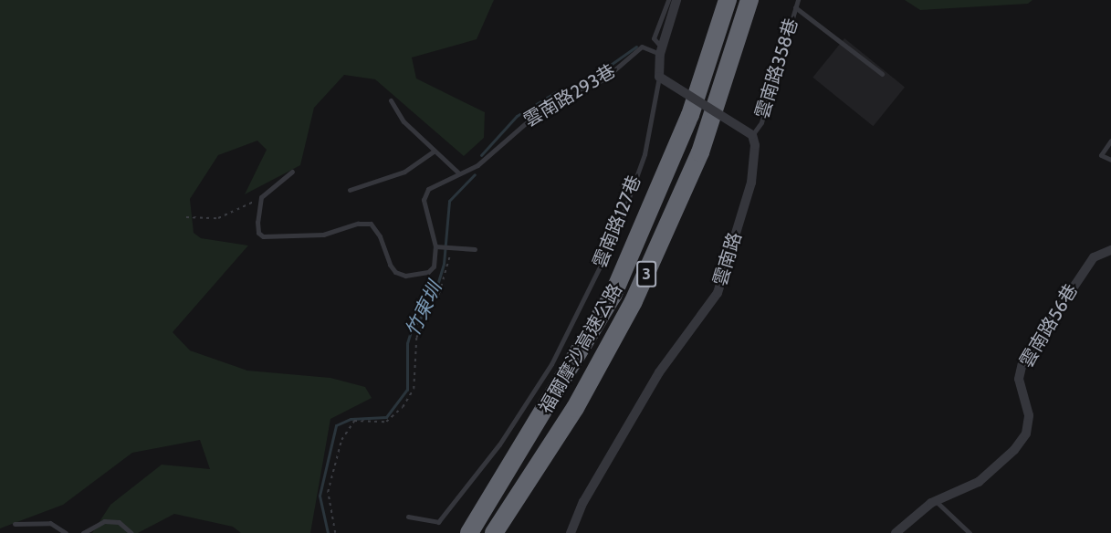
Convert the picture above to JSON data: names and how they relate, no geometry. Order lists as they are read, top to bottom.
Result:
{
  "streets": {
    "highway": ["3", "福爾摩沙高速公路"],
    "street": ["雲南路", "雲南路56巷"],
    "lane": ["雲南路358巷", "雲南路293巷", "雲南路127巷"]
  },
  "crossings": [
    ["雲南路358巷", "雲南路"]
  ],
  "water": ["竹東圳"]
}
